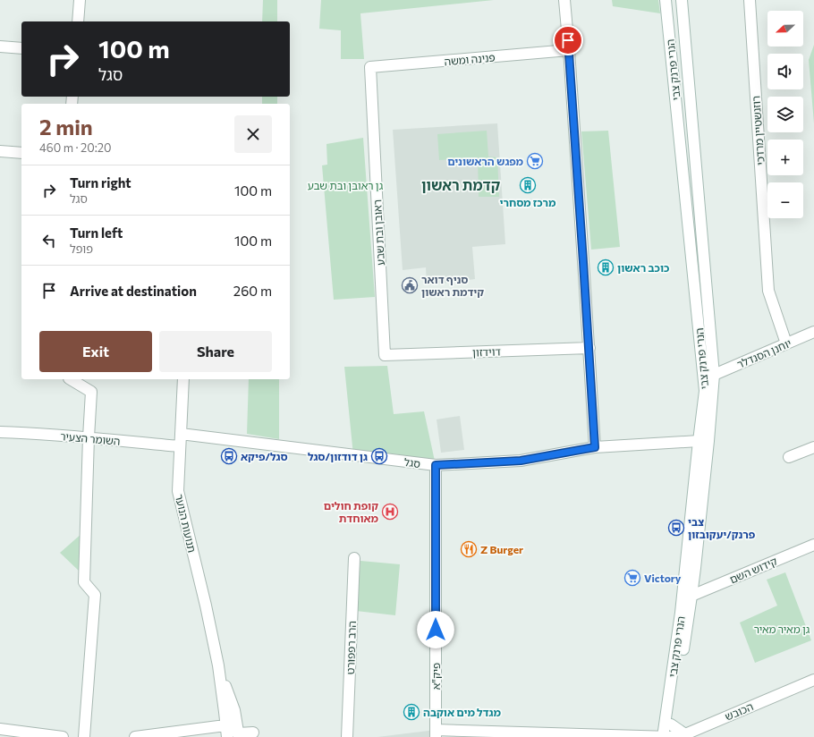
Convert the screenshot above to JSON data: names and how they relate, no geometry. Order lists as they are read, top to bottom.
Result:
{
  "streets": {
    "street": [
      "פנינה ומשה",
      "הנרי פרנק צבי",
      "רוזנשטיין מרדכי",
      "ראובן ובת שבע",
      "דוידזון",
      "יוחנן הסנדלר",
      "השומר הצעיר",
      "סגל",
      "תנועות הנוער",
      "קידוש השם",
      "הרב רפפורט",
      "פיק\"א",
      "הכובש"
    ]
  },
  "crossings": [
    ["פנינה ומשה", "ראובן ובת שבע"],
    ["הנרי פרנק צבי", "יוחנן הסנדלר"],
    ["הנרי פרנק צבי", "סגל"],
    ["הנרי פרנק צבי", "קידוש השם"],
    ["הנרי פרנק צבי", "הכובש"],
    ["רוזנשטיין מרדכי", "יוחנן הסנדלר"],
    ["ראובן ובת שבע", "דוידזון"],
    ["השומר הצעיר", "תנועות הנוער"],
    ["סגל", "תנועות הנוער"],
    ["סגל", "פיק\"א"],
    ["פיק\"א", "הכובש"]
  ],
  "districts": ["קדמת ראשון"],
  "parks": ["גן ראובן ובת שבע", "גן מאיר מאיר"],
  "places": {
    "supermarket": ["מפגש הראשונים", "Victory"],
    "building": ["מרכז מסחרי", "כוכב ראשון", "מגדל מים אוקבה"],
    "public building": ["סניף דואר קידמת ראשון"],
    "bus stop": ["סגל/פיקא", "גן דודזון/סגל", "צבי פרנק/יעקובזון"],
    "hospital": ["קופת חולים מאוחדת"],
    "restaurant": ["Z Burger"]
  },
  "north": "left",
  "page": {
    "map_buttons": ["+", "−"],
    "turn": ["100 m", "סגל"],
    "heading": ["2 min", "460 m · 20:20"],
    "list": [
      {
        "name": "Turn right",
        "note": "סגל",
        "value": "100 m"
      },
      {
        "name": "Turn left",
        "note": "פופל",
        "value": "100 m"
      },
      {
        "name": "Arrive at destination",
        "value": "260 m"
      }
    ],
    "buttons": ["Exit", "Share"]
  }
}
